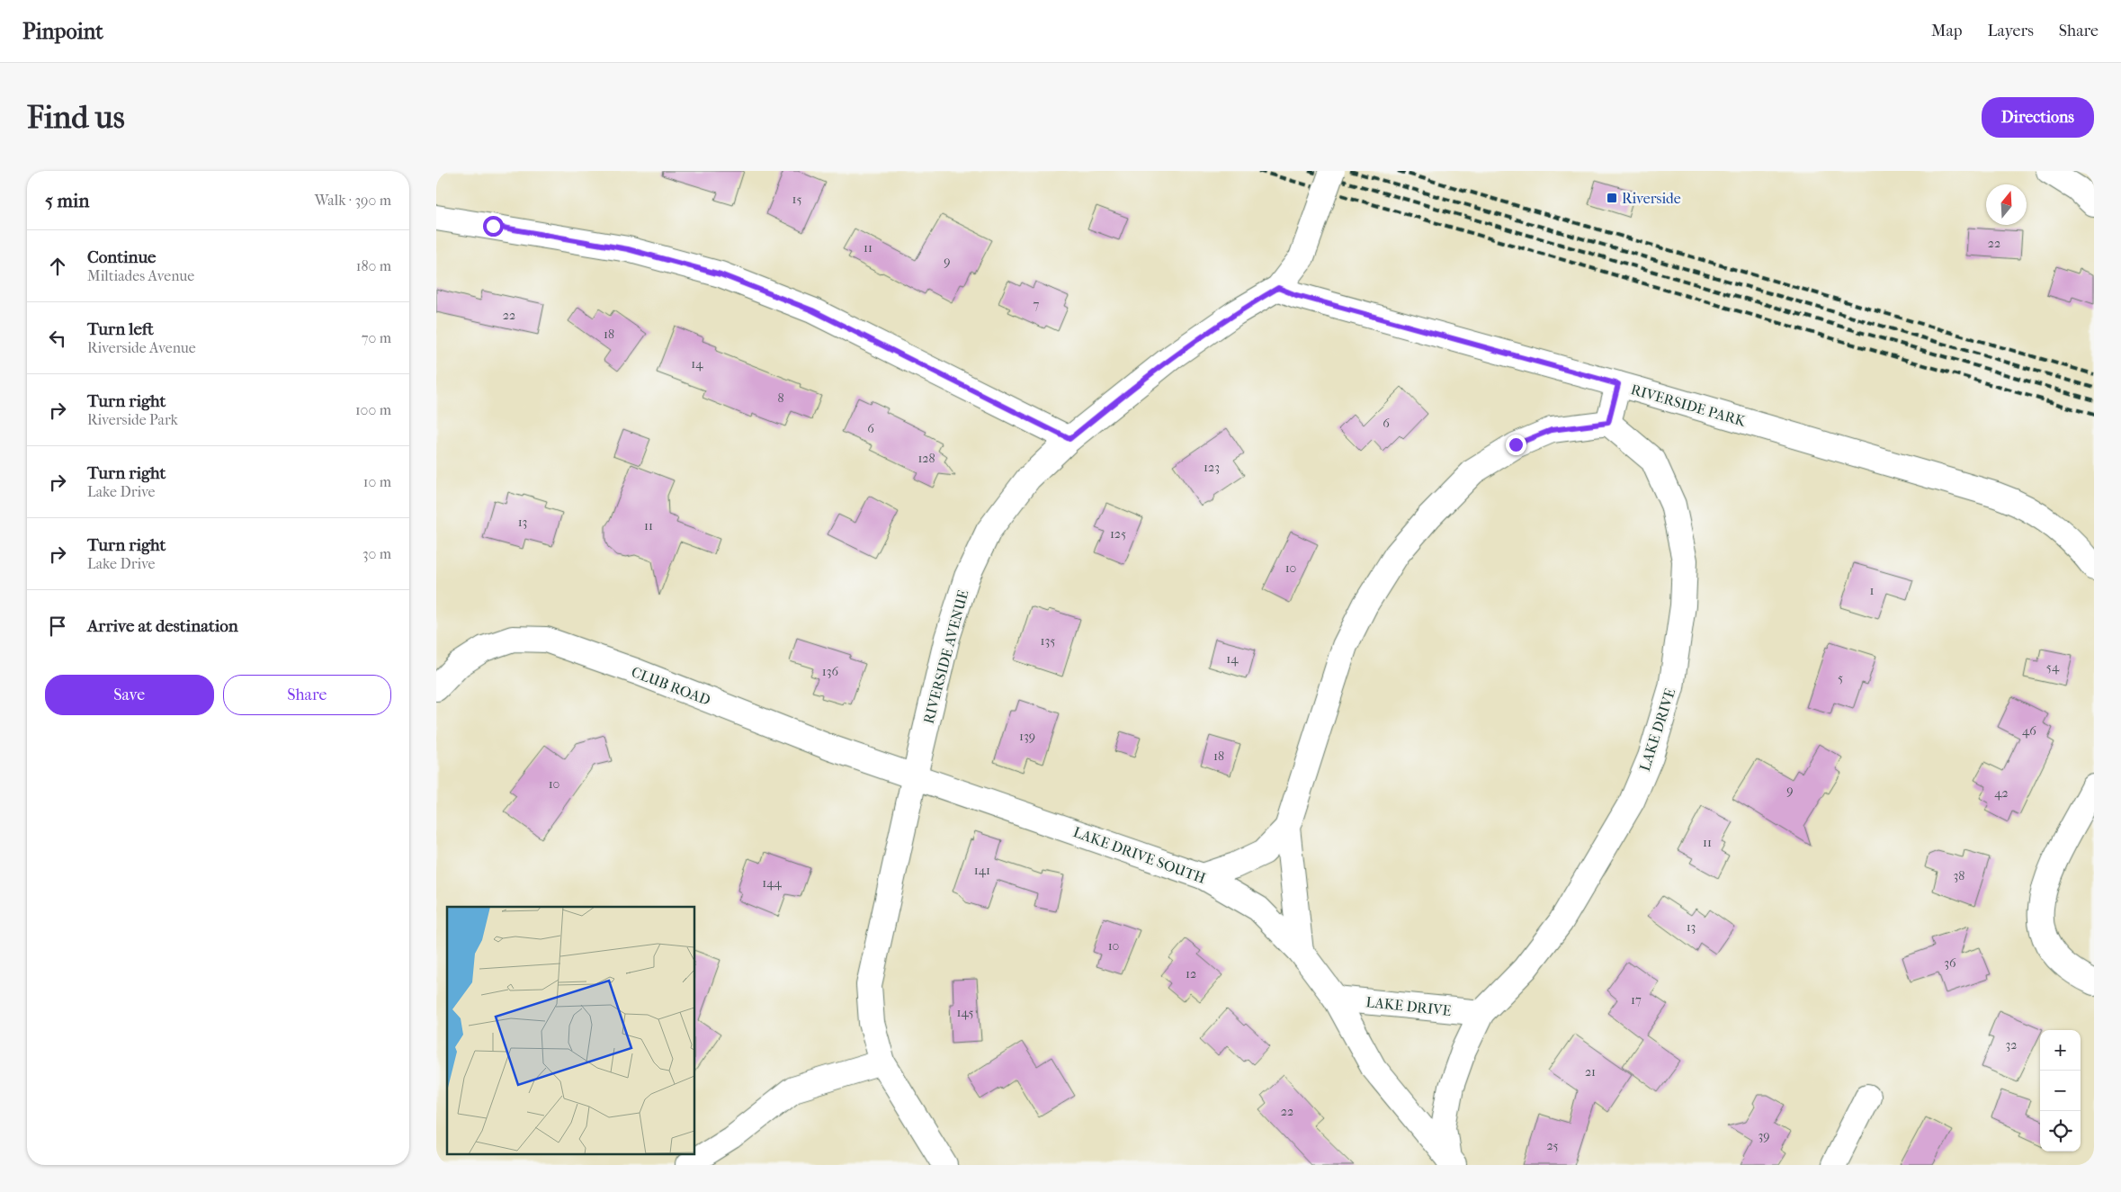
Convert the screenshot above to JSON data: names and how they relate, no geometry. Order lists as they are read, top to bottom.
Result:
{
  "streets": {
    "street": [
      "RIVERSIDE PARK",
      "RIVERSIDE AVENUE",
      "CLUB ROAD",
      "LAKE DRIVE",
      "LAKE DRIVE SOUTH"
    ]
  },
  "crossings": [
    ["RIVERSIDE PARK", "RIVERSIDE AVENUE"],
    ["RIVERSIDE AVENUE", "CLUB ROAD"],
    ["RIVERSIDE AVENUE", "LAKE DRIVE SOUTH"],
    ["CLUB ROAD", "LAKE DRIVE SOUTH"],
    ["LAKE DRIVE", "LAKE DRIVE SOUTH"]
  ],
  "places": {
    "transit": ["Riverside"]
  },
  "house_numbers": [
    "15",
    "22",
    "11",
    "9",
    "7",
    "22",
    "18",
    "14",
    "8",
    "6",
    "6",
    "128",
    "123",
    "13",
    "11",
    "125",
    "10",
    "1",
    "135",
    "14",
    "54",
    "136",
    "5",
    "46",
    "139",
    "18",
    "10",
    "9",
    "42",
    "11",
    "141",
    "38",
    "144",
    "13",
    "10",
    "36",
    "12",
    "17",
    "145",
    "32",
    "21",
    "22",
    "39",
    "25"
  ],
  "north": "top",
  "page": {
    "header": "Pinpoint",
    "nav": ["Map", "Layers", "Share"],
    "buttons": [
      "Directions",
      ["Save", "Share"]
    ],
    "title": "Find us",
    "heading": ["5 min", "Walk · 390 m"],
    "list": [
      ["Continue", "Miltiades Avenue", "180 m"],
      ["Turn left", "Riverside Avenue", "70 m"],
      ["Turn right", "Riverside Park", "100 m"],
      ["Turn right", "Lake Drive", "10 m"],
      ["Turn right", "Lake Drive", "30 m"],
      "Arrive at destination"
    ],
    "map_buttons": ["+", "−"]
  }
}
